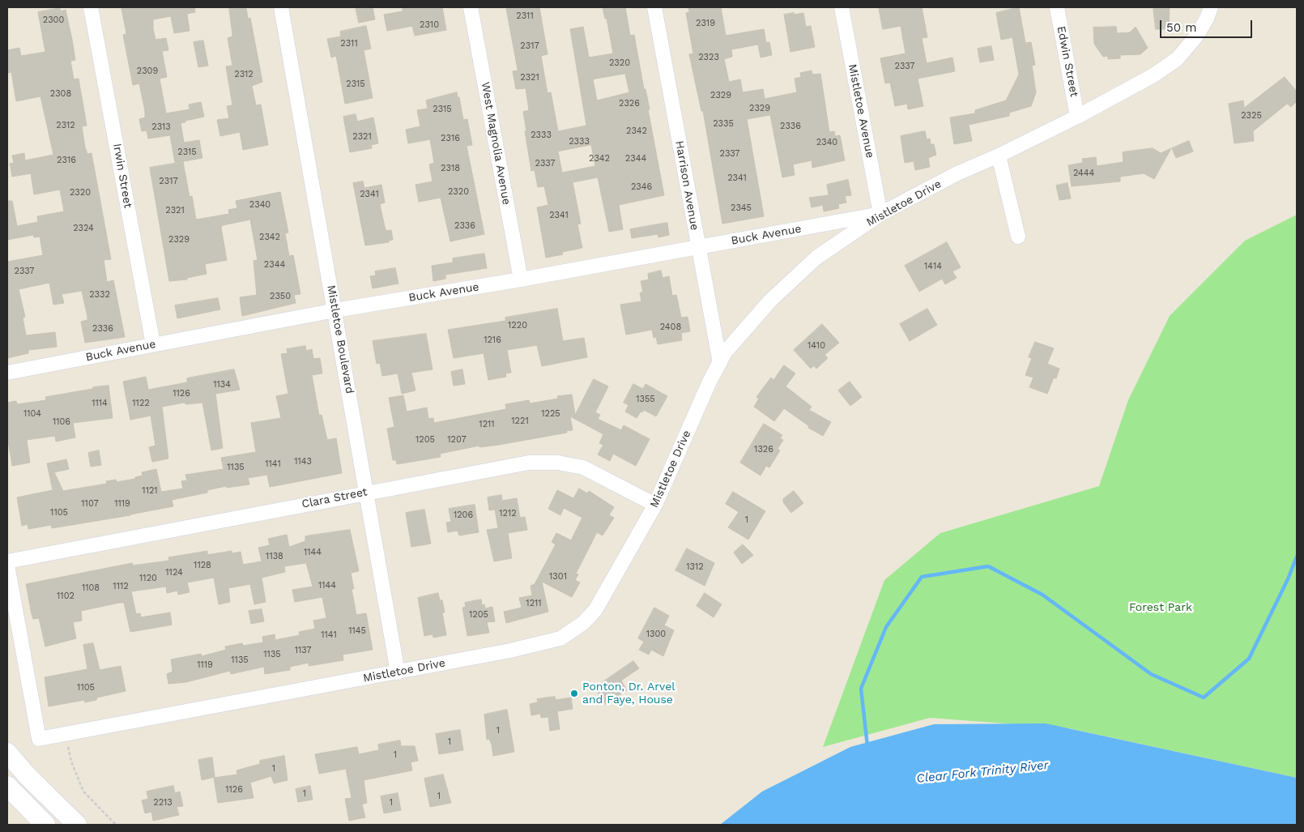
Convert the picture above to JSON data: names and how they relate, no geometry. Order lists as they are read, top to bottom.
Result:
{
  "streets": {
    "street": [
      "Edwin Street",
      "Mistletoe Avenue",
      "West Magnolia Avenue",
      "Irwin Street",
      "Harrison Avenue",
      "Mistletoe Drive",
      "Buck Avenue",
      "Mistletoe Boulevard",
      "Clara Street"
    ]
  },
  "crossings": [
    ["Edwin Street", "Mistletoe Drive"],
    ["Mistletoe Avenue", "Mistletoe Drive"],
    ["Mistletoe Avenue", "Buck Avenue"],
    ["West Magnolia Avenue", "Buck Avenue"],
    ["Irwin Street", "Buck Avenue"],
    ["Harrison Avenue", "Mistletoe Drive"],
    ["Harrison Avenue", "Buck Avenue"],
    ["Mistletoe Drive", "Buck Avenue"],
    ["Mistletoe Drive", "Mistletoe Boulevard"],
    ["Mistletoe Drive", "Clara Street"],
    ["Buck Avenue", "Mistletoe Boulevard"],
    ["Mistletoe Boulevard", "Clara Street"]
  ],
  "water": ["Clear Fork Trinity River"],
  "parks": ["Forest Park"],
  "places": ["Ponton, Dr. Arvel and Faye, House"],
  "house_numbers": [
    "2311",
    "2300",
    "2319",
    "2310",
    "2311",
    "2317",
    "2323",
    "2320",
    "2337",
    "2309",
    "2312",
    "2321",
    "2315",
    "2308",
    "2329",
    "2326",
    "2329",
    "2315",
    "2325",
    "2335",
    "2312",
    "2336",
    "2313",
    "2342",
    "2333",
    "2321",
    "2316",
    "2333",
    "2340",
    "2315",
    "2337",
    "2342",
    "2344",
    "2316",
    "2337",
    "2318",
    "2444",
    "2341",
    "2317",
    "2346",
    "2320",
    "2320",
    "2341",
    "2340",
    "2345",
    "2321",
    "2341",
    "2336",
    "2324",
    "2342",
    "2329",
    "2344",
    "1414",
    "2337",
    "2332",
    "2350",
    "1220",
    "2408",
    "2336",
    "1216",
    "1410",
    "1134",
    "1126",
    "1355",
    "1114",
    "1122",
    "1104",
    "1225",
    "1221",
    "1106",
    "1211",
    "1205",
    "1207",
    "1326",
    "1143",
    "1141",
    "1135",
    "1121",
    "1107",
    "1119",
    "1105",
    "1212",
    "1206",
    "1",
    "1144",
    "1138",
    "1128",
    "1312",
    "1124",
    "1301",
    "1120",
    "1144",
    "1112",
    "1108",
    "1102",
    "1211",
    "1205",
    "1145",
    "1300",
    "1141",
    "1137",
    "1135",
    "1135",
    "1119",
    "1105",
    "1",
    "1",
    "1",
    "1",
    "1126",
    "1",
    "1",
    "2213",
    "1"
  ],
  "scale_bar": "50 m"
}
